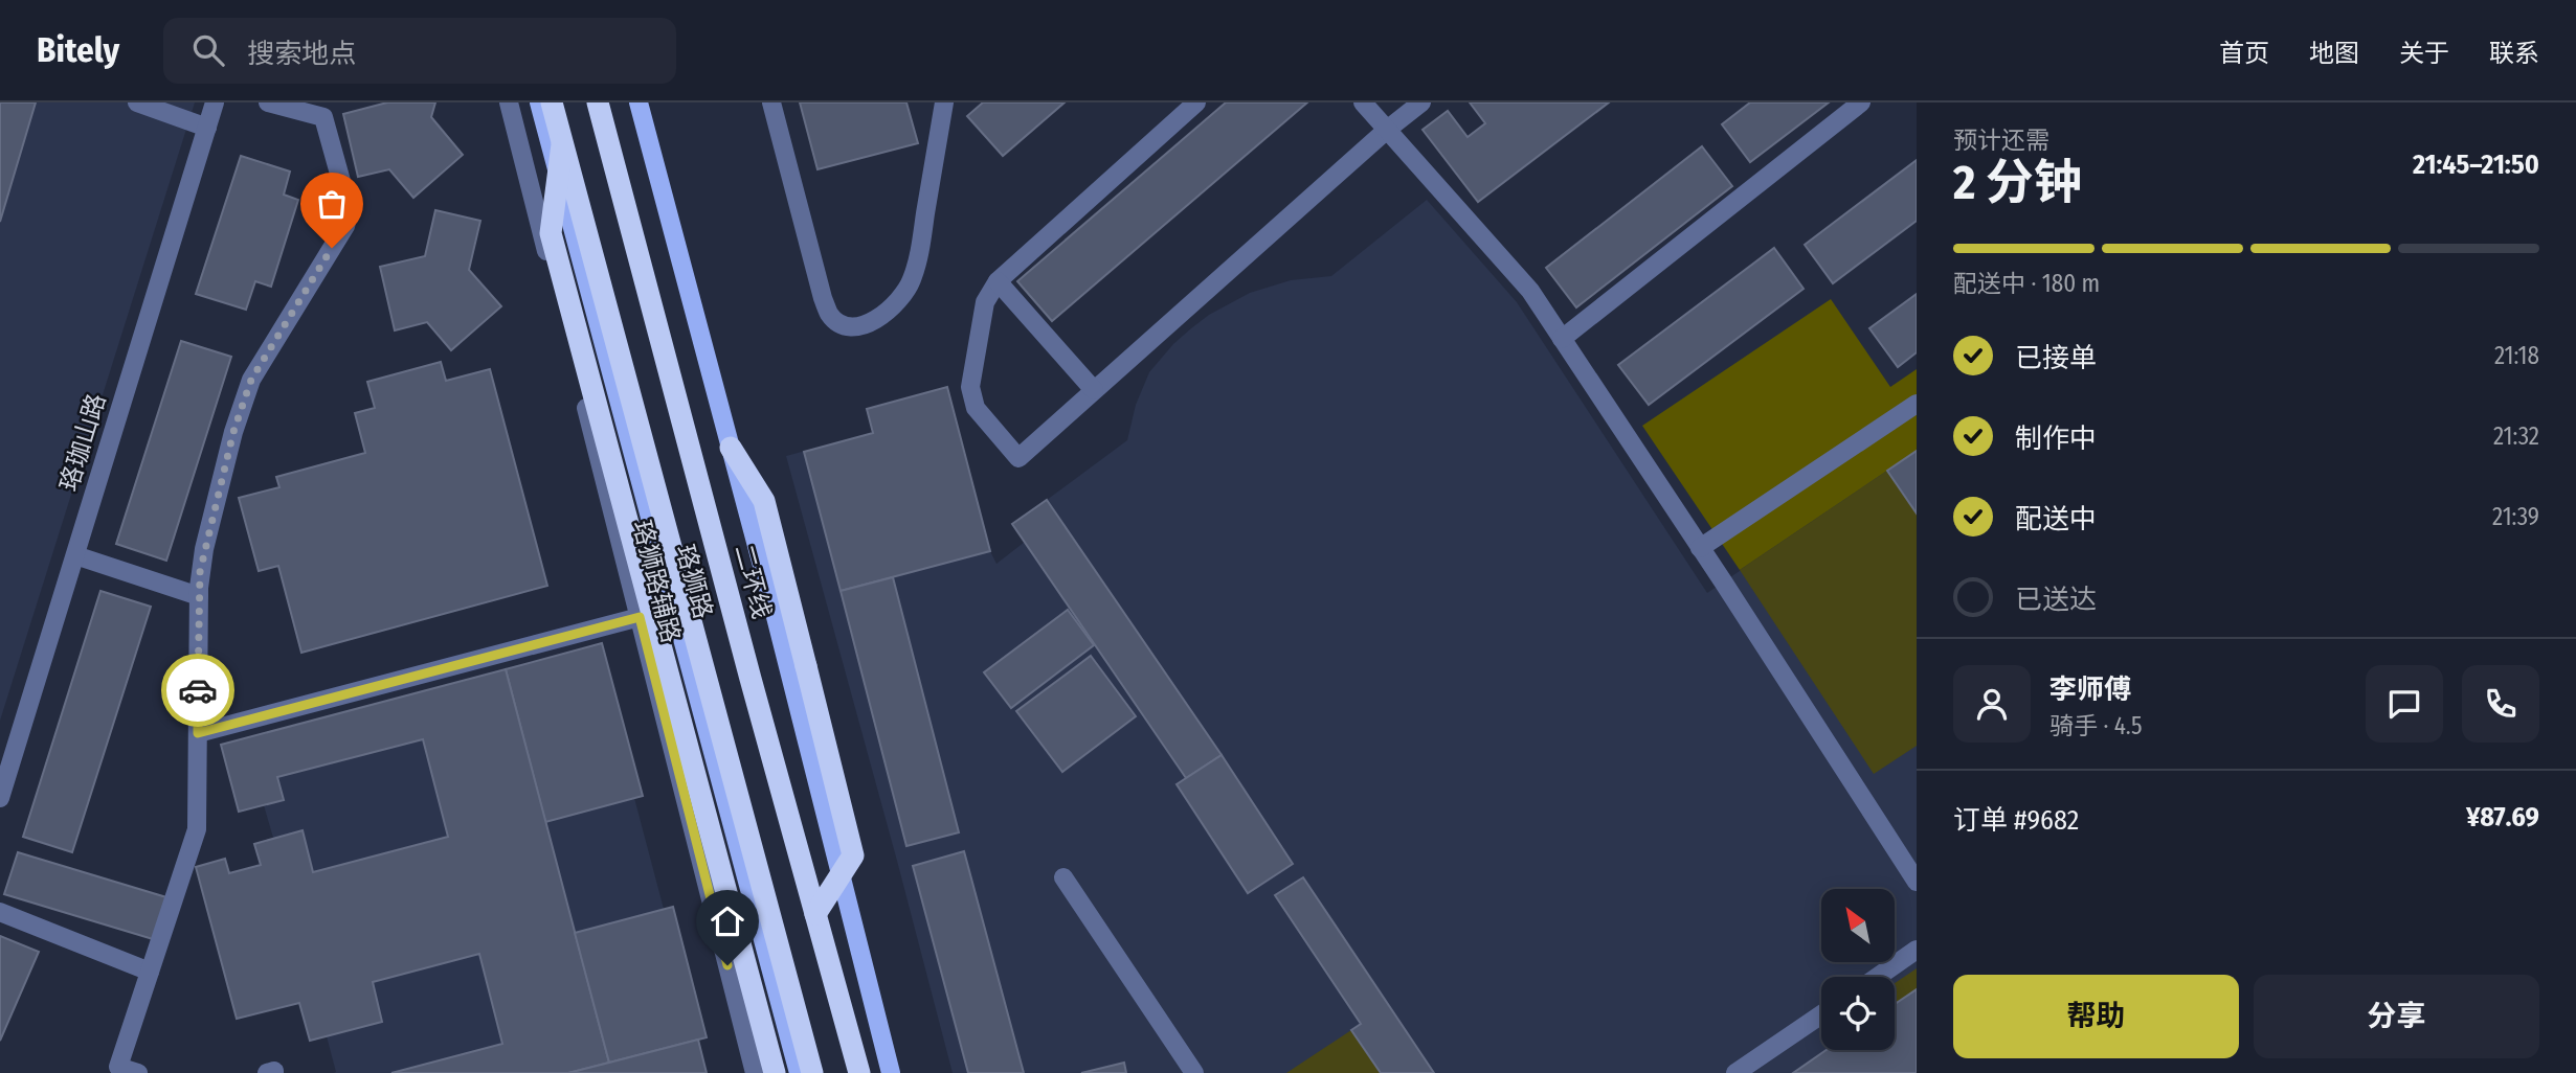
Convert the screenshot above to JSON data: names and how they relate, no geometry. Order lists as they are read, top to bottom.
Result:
{
  "streets": {
    "highway": ["二环线"],
    "main road": ["珞狮路"],
    "street": ["珞珈山路", "珞狮路辅路"]
  },
  "north": "top left",
  "page": {
    "header": "Bitely",
    "search": "搜索地点",
    "nav": [
      "首页",
      "地图",
      "关于",
      "联系"
    ],
    "heading": ["2 分钟", "预计还需", "21:45–21:50"],
    "panel": [
      "李师傅",
      "骑手 · 4.5",
      "订单 #9682",
      "¥87.69"
    ],
    "bar": "配送中 · 180 m",
    "list": [
      ["已接单", "21:18"],
      ["制作中", "21:32"],
      ["配送中", "21:39"],
      "已送达"
    ],
    "buttons": ["帮助", "分享"]
  }
}
